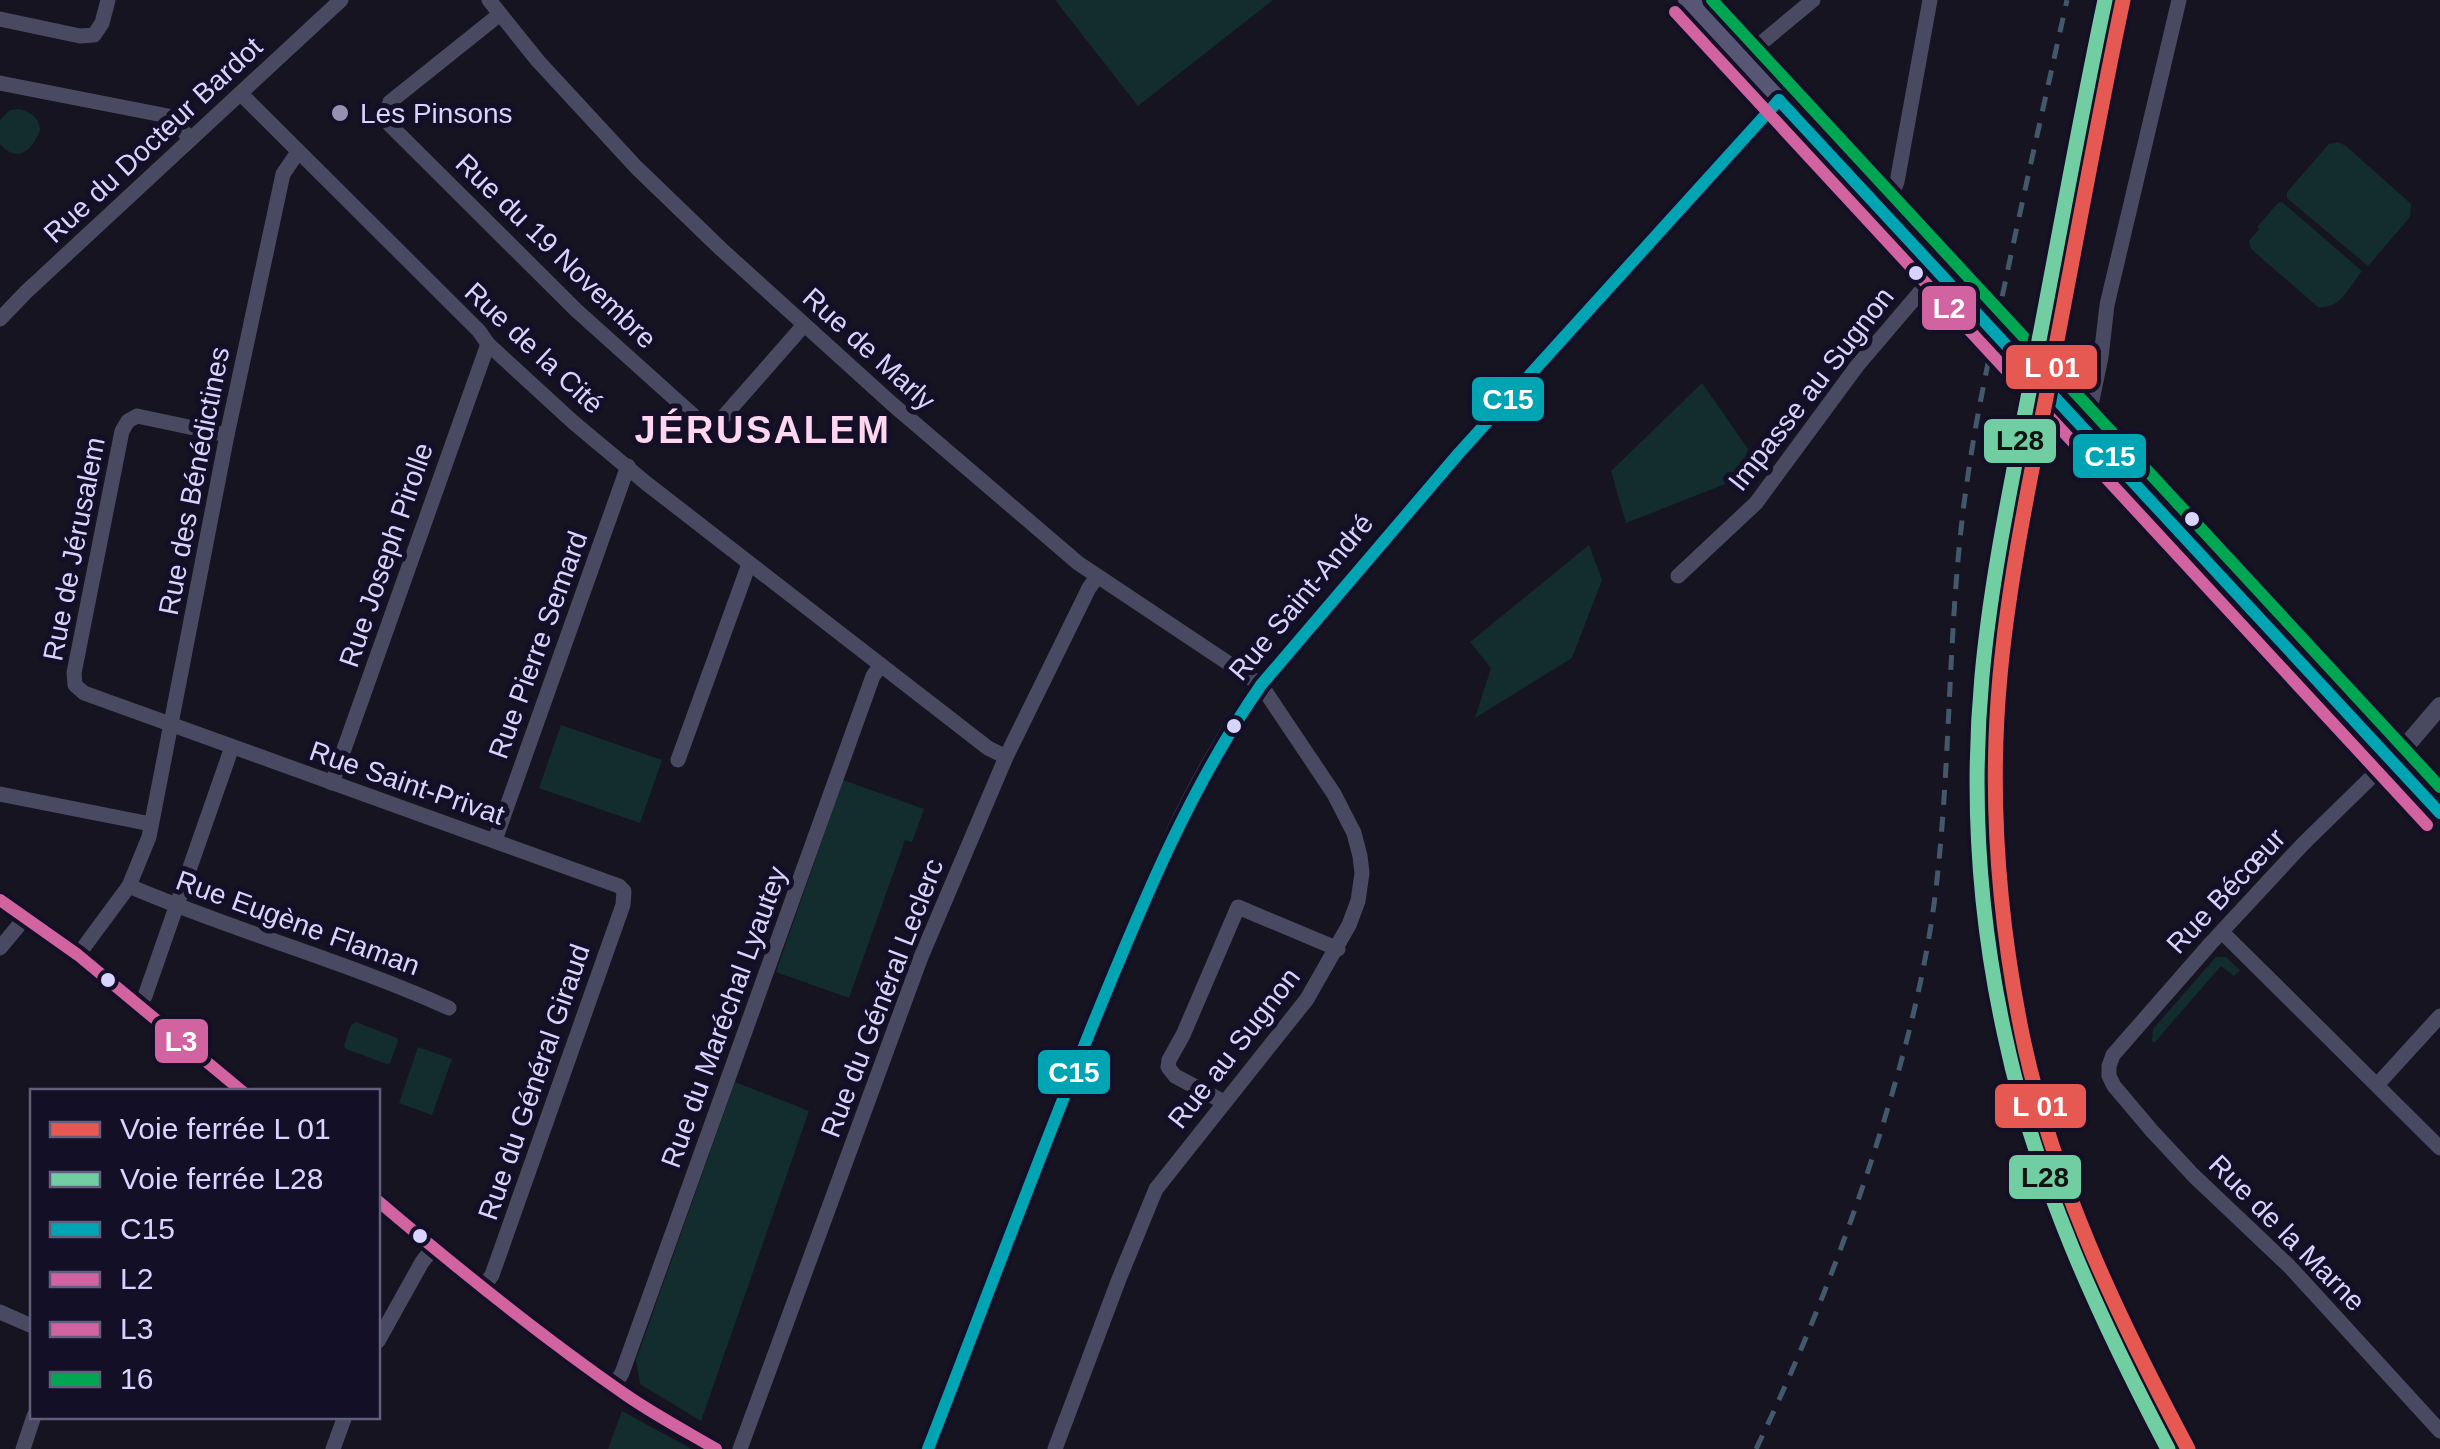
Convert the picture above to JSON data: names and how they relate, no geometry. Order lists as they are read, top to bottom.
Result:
{
  "streets": {
    "street": [
      "Rue du Docteur Bardot",
      "Rue du 19 Novembre",
      "Rue de la Cité",
      "Rue de Marly",
      "Impasse au Sugnon",
      "Rue des Bénédictines",
      "Rue de Jérusalem",
      "Rue Joseph Pirolle",
      "Rue Saint-André",
      "Rue Pierre Semard",
      "Rue Saint-Privat",
      "Rue Bécœur",
      "Rue Eugène Flaman",
      "Rue du Général Leclerc",
      "Rue du Maréchal Lyautey",
      "Rue au Sugnon",
      "Rue du Général Giraud",
      "Rue de la Marne"
    ]
  },
  "crossings": [
    ["Rue du Docteur Bardot", "Rue de la Cité"],
    ["Rue du 19 Novembre", "Rue de Marly"],
    ["Rue de la Cité", "Rue des Bénédictines"],
    ["Rue de la Cité", "Rue Joseph Pirolle"],
    ["Rue de la Cité", "Rue Pierre Semard"],
    ["Rue de la Cité", "Rue du Général Leclerc"],
    ["Rue de la Cité", "Rue du Maréchal Lyautey"],
    ["Rue de Marly", "Rue Saint-André"],
    ["Rue de Marly", "Rue du Général Leclerc"],
    ["Rue de Marly", "Rue au Sugnon"],
    ["Rue des Bénédictines", "Rue de Jérusalem"],
    ["Rue des Bénédictines", "Rue Saint-Privat"],
    ["Rue des Bénédictines", "Rue Eugène Flaman"],
    ["Rue de Jérusalem", "Rue Saint-Privat"],
    ["Rue Joseph Pirolle", "Rue Saint-Privat"],
    ["Rue Saint-André", "Rue au Sugnon"],
    ["Rue Pierre Semard", "Rue Saint-Privat"],
    ["Rue Saint-Privat", "Rue du Général Giraud"],
    ["Rue Bécœur", "Rue de la Marne"]
  ],
  "districts": ["JÉRUSALEM"],
  "places": ["Les Pinsons"],
  "lines": [
    "rail line L28",
    "transit line 16",
    "transit line L2",
    "transit line C15",
    "transit line L3"
  ],
  "legend": [
    "Voie ferrée L 01",
    "Voie ferrée L28",
    "C15",
    "L2",
    "L3",
    "16"
  ]
}
